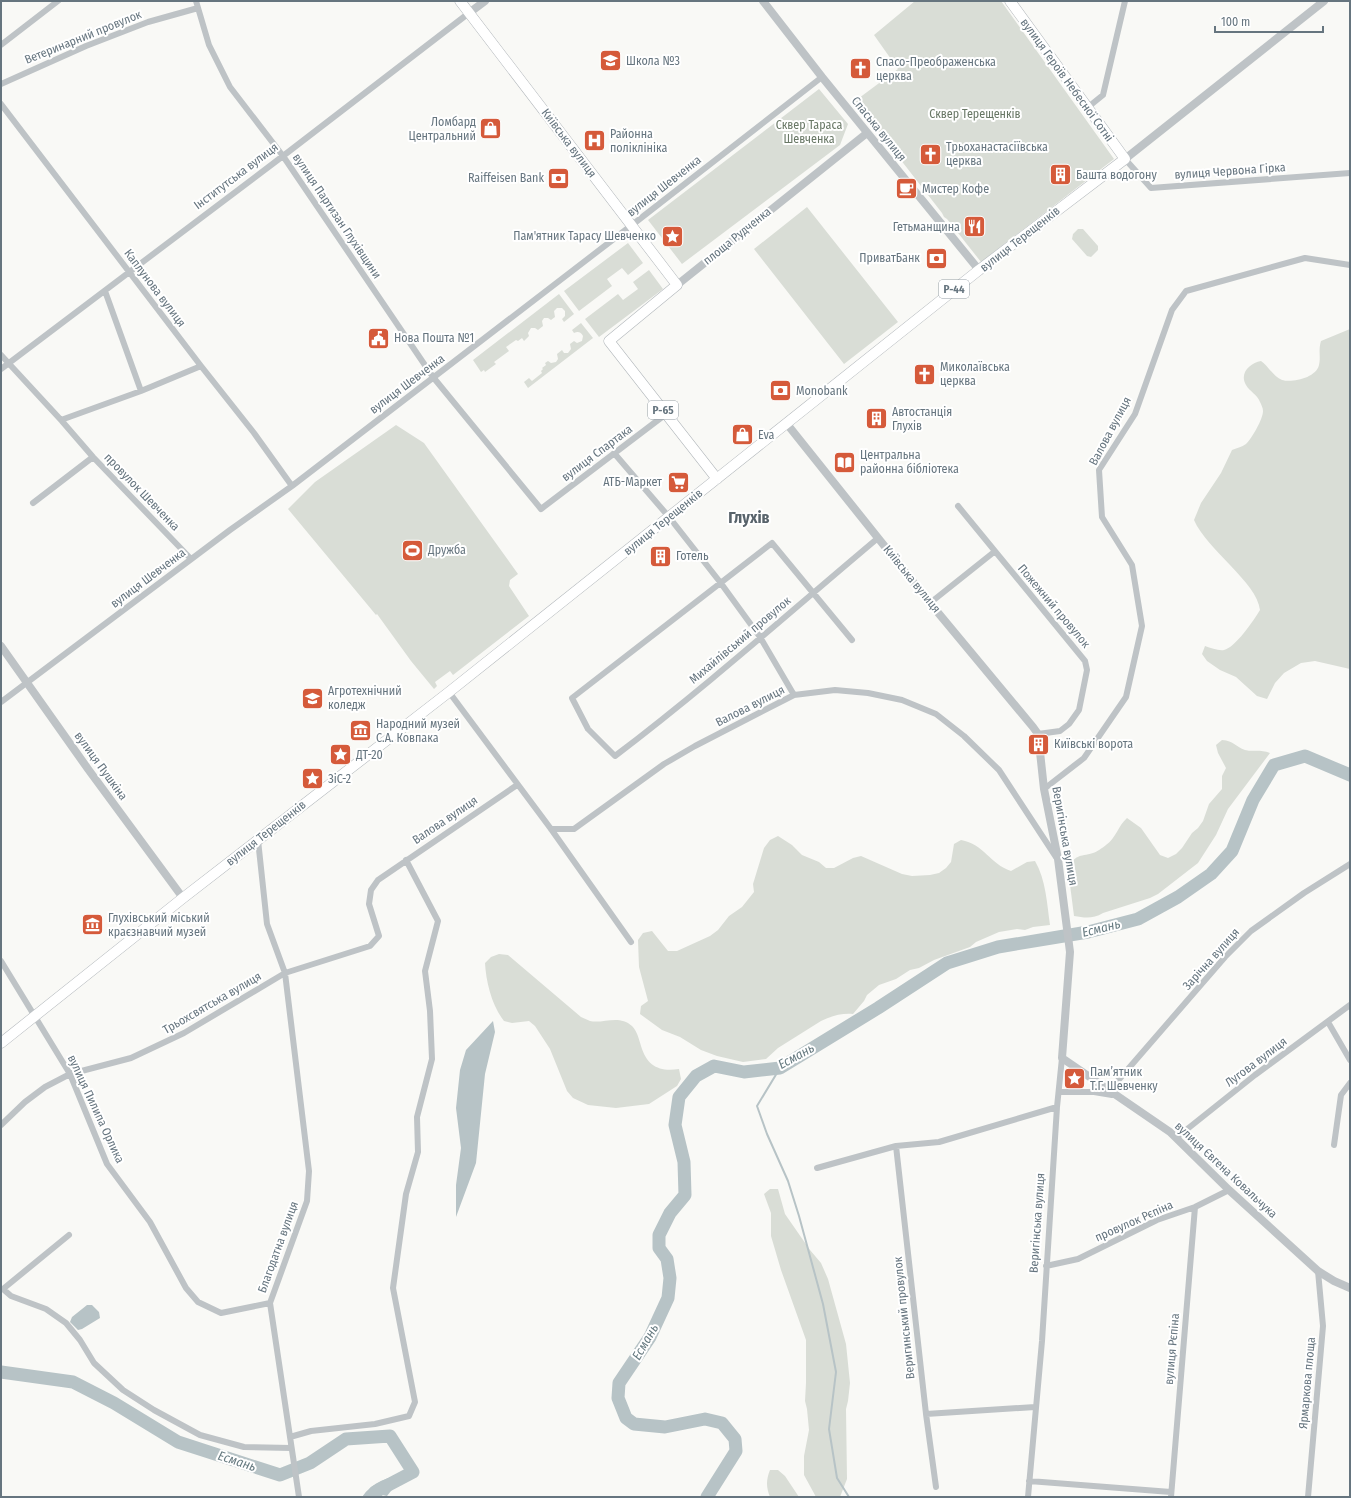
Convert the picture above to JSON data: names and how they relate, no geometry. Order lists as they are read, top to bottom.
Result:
{
  "streets": {
    "main road": [
      "вулиця Героїв Небесної Сотні",
      "Київська вулиця",
      "площа Рудченка",
      "вулиця Терещенків",
      "Р-44",
      "Р-65"
    ],
    "street": [
      "Ветеринарний провулок",
      "Спаська вулиця",
      "вулиця Червона Гірка",
      "Інститутська вулиця",
      "вулиця Шевченка",
      "вулиця Партизан Глухівщини",
      "Каплунова вулиця",
      "Валова вулиця",
      "вулиця Спартака",
      "провулок Шевченка",
      "Пожежний провулок",
      "Михайлівський провулок",
      "вулиця Пушкіна",
      "Веригінська вулиця",
      "Зарічна вулиця",
      "Трьохсвятська вулиця",
      "Лугова вулиця",
      "вулиця Пилипа Орлика",
      "вулиця Євгена Ковальчука",
      "провулок Рєпіна",
      "Благодатна вулиця",
      "Веригинський провулок",
      "вулиця Рєпіна",
      "Ярмаркова площа"
    ]
  },
  "crossings": [
    ["Ветеринарний провулок", "вулиця Партизан Глухівщини"],
    ["вулиця Героїв Небесної Сотні", "вулиця Червона Гірка"],
    ["вулиця Героїв Небесної Сотні", "вулиця Терещенків"],
    ["Спаська вулиця", "вулиця Шевченка"],
    ["Спаська вулиця", "площа Рудченка"],
    ["Спаська вулиця", "вулиця Терещенків"],
    ["Київська вулиця", "Інститутська вулиця"],
    ["Київська вулиця", "вулиця Шевченка"],
    ["Київська вулиця", "площа Рудченка"],
    ["Київська вулиця", "вулиця Терещенків"],
    ["Київська вулиця", "Пожежний провулок"],
    ["Київська вулиця", "Михайлівський провулок"],
    ["вулиця Червона Гірка", "вулиця Терещенків"],
    ["Інститутська вулиця", "вулиця Партизан Глухівщини"],
    ["Інститутська вулиця", "Каплунова вулиця"],
    ["Інститутська вулиця", "провулок Шевченка"],
    ["вулиця Шевченка", "вулиця Партизан Глухівщини"],
    ["вулиця Шевченка", "Каплунова вулиця"],
    ["вулиця Шевченка", "провулок Шевченка"],
    ["вулиця Шевченка", "вулиця Пушкіна"],
    ["вулиця Партизан Глухівщини", "вулиця Спартака"],
    ["площа Рудченка", "Р-65"],
    ["площа Рудченка", "вулиця Спартака"],
    ["вулиця Терещенків", "Р-65"],
    ["вулиця Терещенків", "вулиця Пушкіна"],
    ["вулиця Терещенків", "вулиця Пилипа Орлика"],
    ["вулиця Терещенків", "Благодатна вулиця"],
    ["Р-65", "вулиця Спартака"],
    ["Валова вулиця", "Веригінська вулиця"],
    ["Веригінська вулиця", "вулиця Євгена Ковальчука"],
    ["Веригінська вулиця", "провулок Рєпіна"],
    ["Веригінська вулиця", "вулиця Рєпіна"],
    ["Зарічна вулиця", "вулиця Євгена Ковальчука"],
    ["Трьохсвятська вулиця", "вулиця Пилипа Орлика"],
    ["Трьохсвятська вулиця", "Благодатна вулиця"],
    ["Лугова вулиця", "вулиця Євгена Ковальчука"],
    ["вулиця Пилипа Орлика", "Благодатна вулиця"],
    ["вулиця Євгена Ковальчука", "провулок Рєпіна"],
    ["вулиця Євгена Ковальчука", "Ярмаркова площа"],
    ["провулок Рєпіна", "вулиця Рєпіна"]
  ],
  "districts": ["Глухів"],
  "water": ["Есмань"],
  "parks": ["Сквер Терещенків", "Сквер Тараса Шевченка"],
  "places": {
    "school or university": ["Школа №3", "Агротехнічний коледж"],
    "church": ["Спасо-Преображенська церква", "Трьоханастасіївська церква", "Миколаївська церква"],
    "shop": ["Ломбард Центральний", "Eva"],
    "hospital": ["Районна поліклініка"],
    "building": [
      "Башта водогону",
      "Автостанція Глухів",
      "Готель",
      "Київські ворота"
    ],
    "bank": ["Raiffeisen Bank", "ПриватБанк", "Monobank"],
    "cafe": ["Мистер Кофе"],
    "restaurant": ["Гетьманщина"],
    "place": [
      "Пам'ятник Тарасу Шевченко",
      "ДТ-20",
      "ЗіС-2",
      "Пам’ятник Т.Г. Шевченку"
    ],
    "public building": ["Нова Пошта №1"],
    "library": ["Центральна районна бібліотека"],
    "supermarket": ["АТБ-Маркет"],
    "sports": ["Дружба"],
    "museum": ["Народний музей С.А. Ковпака", "Глухівський міський краєзнавчий музей"]
  },
  "scale_bar": "100 m"
}
